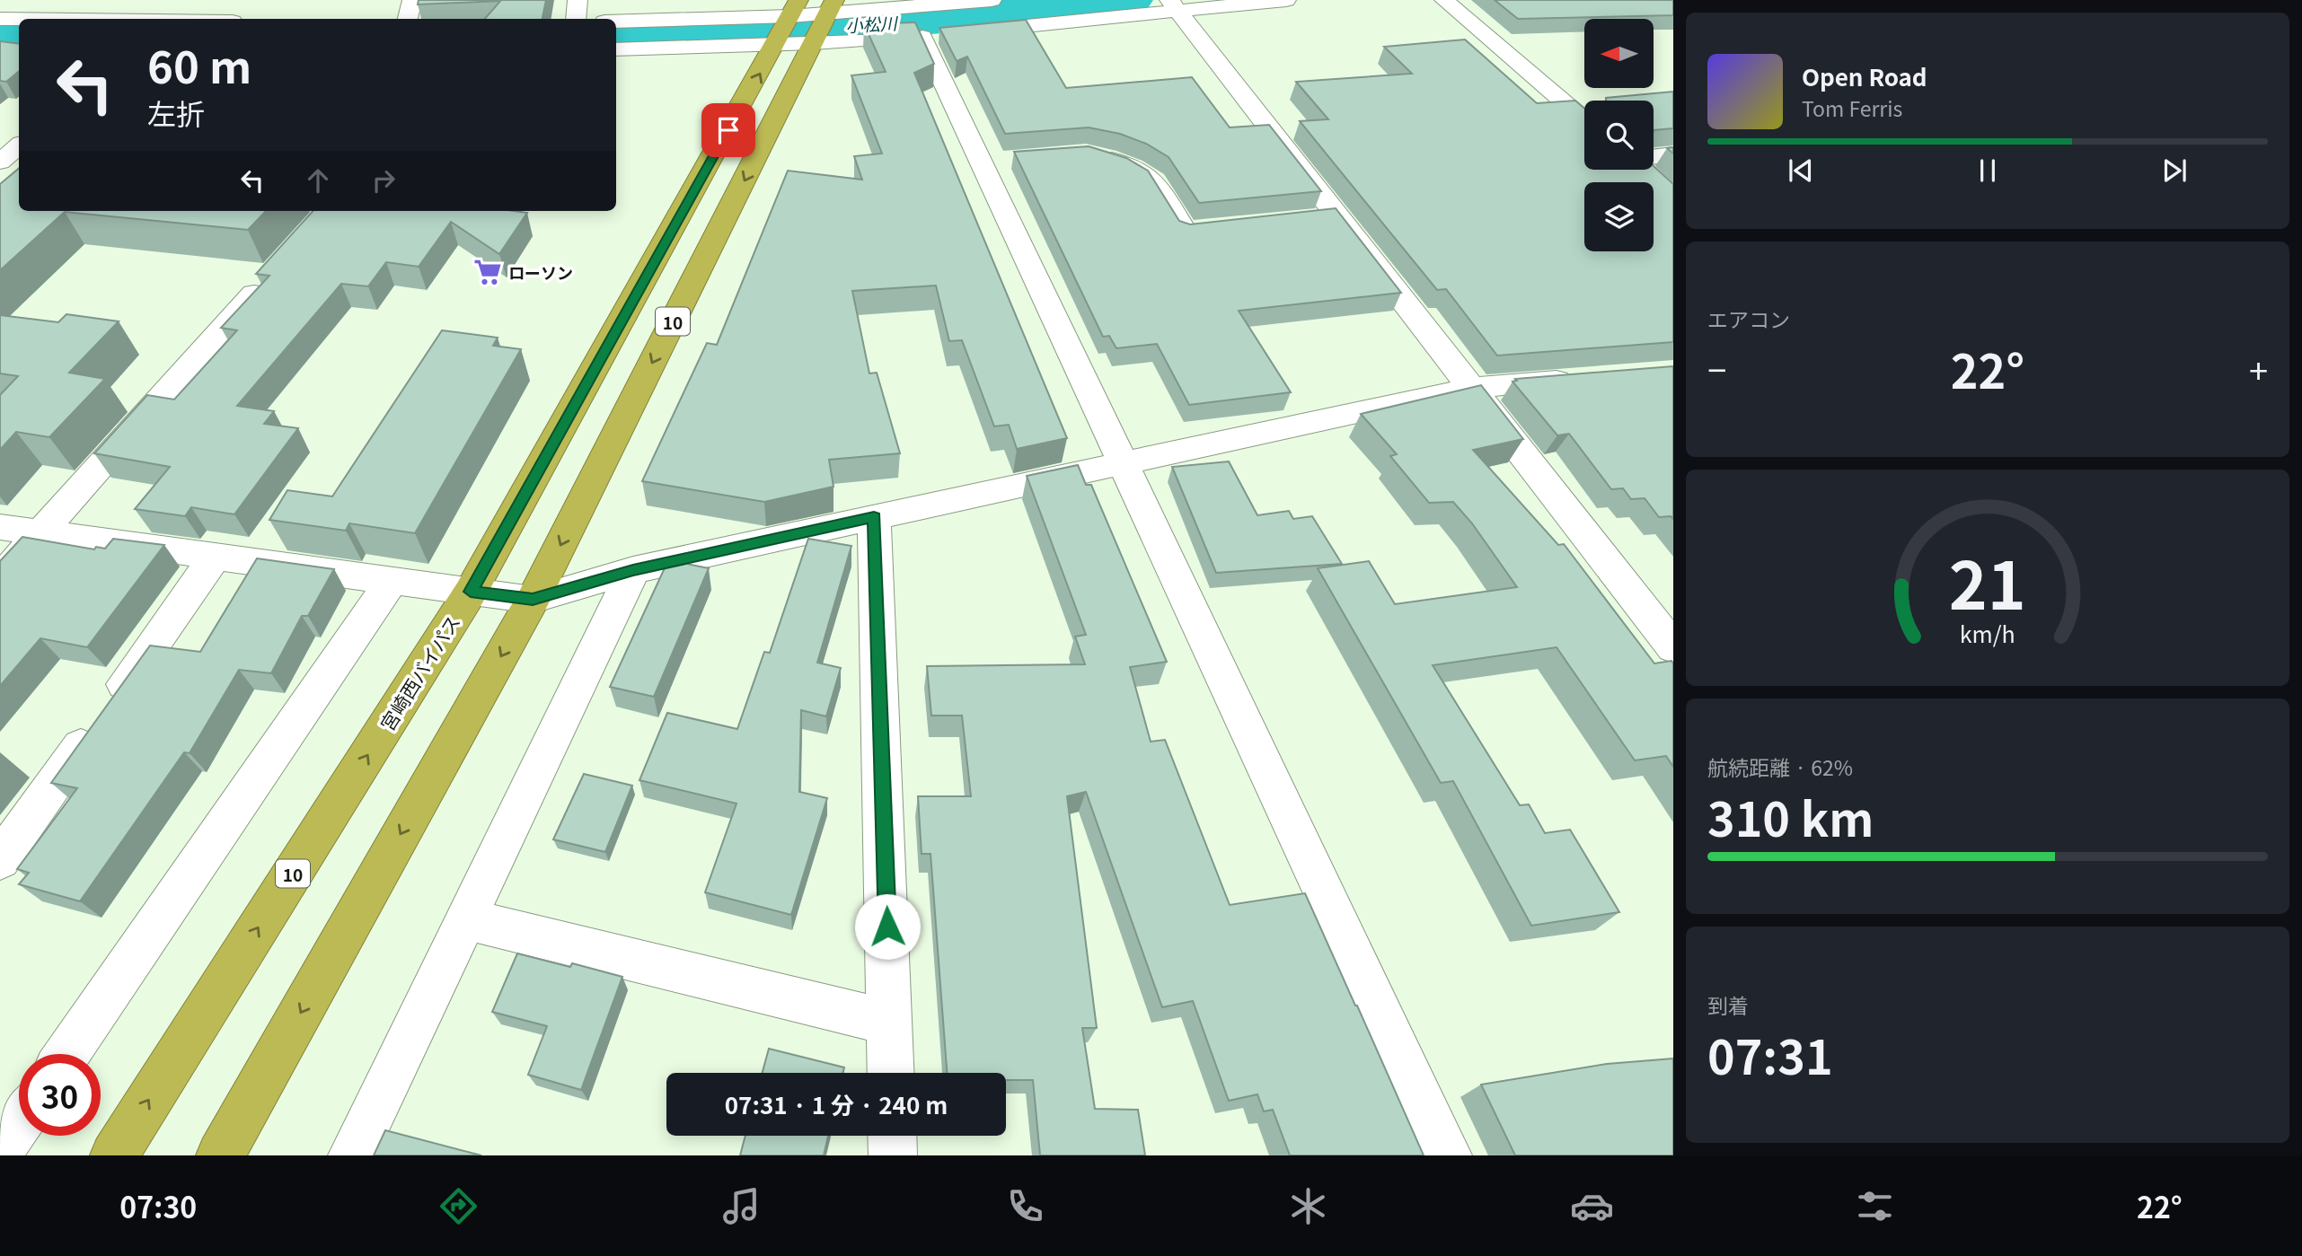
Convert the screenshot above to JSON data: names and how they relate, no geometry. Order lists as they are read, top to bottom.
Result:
{
  "streets": {
    "highway": ["10", "宮崎西バイパス"]
  },
  "water": ["小松川"],
  "places": {
    "supermarket": ["ローソン"]
  },
  "north": "left",
  "page": {
    "turn": ["60 m", "左折"],
    "song": ["Open Road", "Tom Ferris"],
    "tile": [
      "エアコン",
      ["航続距離 · 62%", "310 km"],
      ["到着", "07:31"]
    ],
    "heat": ["−", "22°", "+"],
    "limit": "30",
    "trip": "07:31 · 1 分 · 240 m",
    "tabs": ["07:30", "22°"],
    "gauge": ["21", "km/h"]
  }
}
